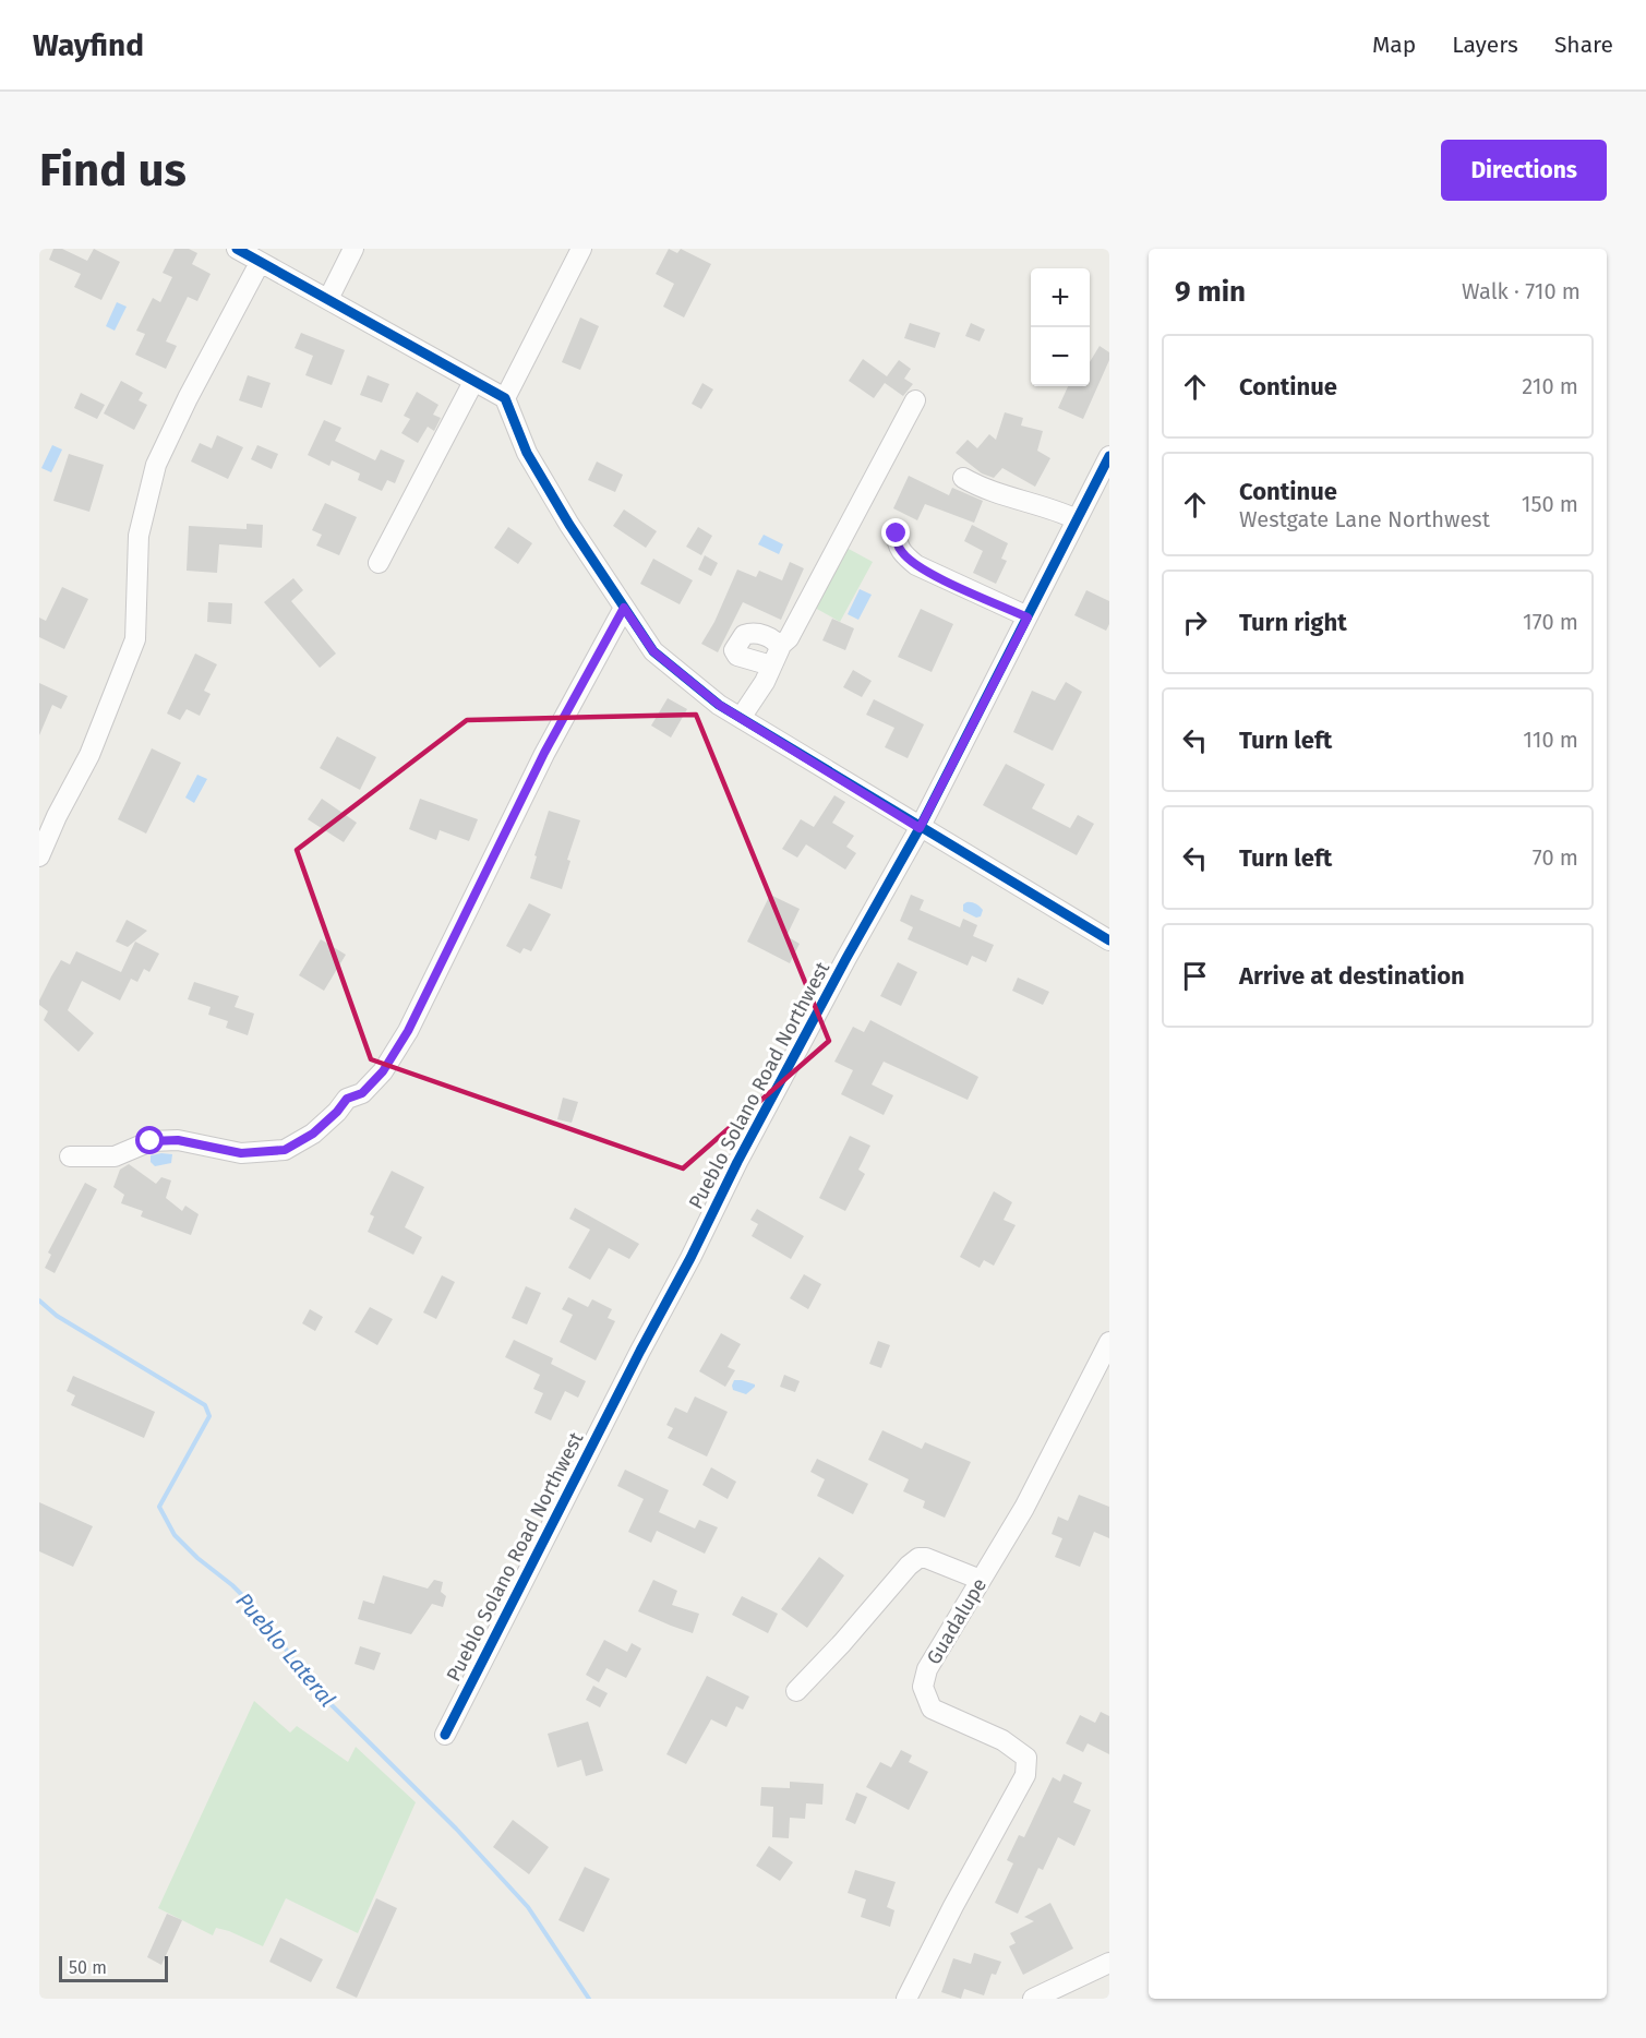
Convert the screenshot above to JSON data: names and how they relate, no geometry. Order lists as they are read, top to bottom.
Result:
{
  "streets": {
    "street": ["Pueblo Solano Road Northwest", "Guadalupe"]
  },
  "water": ["Pueblo Lateral"],
  "scale_bar": "50 m",
  "page": {
    "header": "Wayfind",
    "nav": ["Map", "Layers", "Share"],
    "buttons": "Directions",
    "title": "Find us",
    "heading": ["9 min", "Walk · 710 m"],
    "map_buttons": ["+", "−"],
    "list": [
      ["Continue", "210 m"],
      ["Continue", "Westgate Lane Northwest", "150 m"],
      ["Turn right", "170 m"],
      ["Turn left", "110 m"],
      ["Turn left", "70 m"],
      "Arrive at destination"
    ],
    "scale": "50 m"
  }
}
